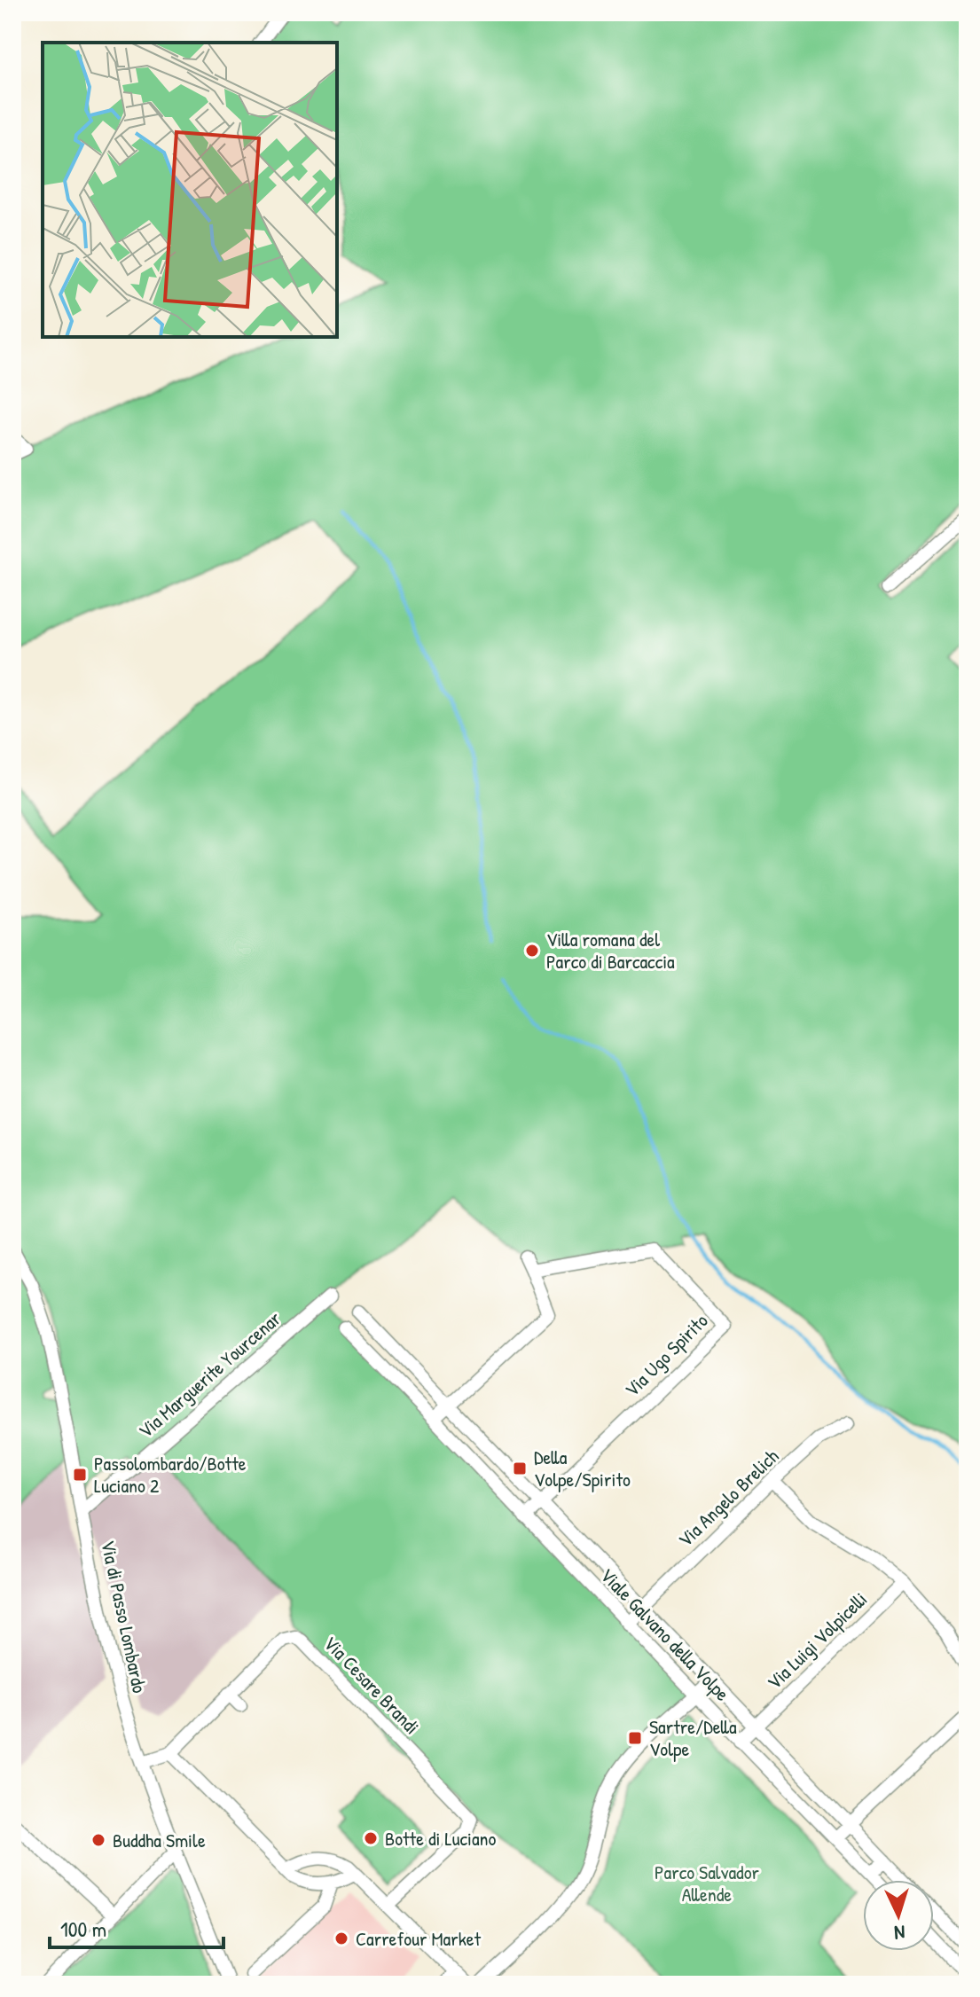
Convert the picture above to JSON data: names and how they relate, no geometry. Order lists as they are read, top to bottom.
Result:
{
  "streets": {
    "street": [
      "Via Ugo Spirito",
      "Via Marguerite Yourcenar",
      "Via Angelo Brelich",
      "Via di Passo Lombardo",
      "Viale Galvano della Volpe",
      "Via Luigi Volpicelli",
      "Via Cesare Brandi"
    ]
  },
  "crossings": [
    ["Via Ugo Spirito", "Viale Galvano della Volpe"],
    ["Via Marguerite Yourcenar", "Via di Passo Lombardo"],
    ["Via Angelo Brelich", "Viale Galvano della Volpe"],
    ["Via di Passo Lombardo", "Via Cesare Brandi"],
    ["Viale Galvano della Volpe", "Via Luigi Volpicelli"]
  ],
  "parks": ["Parco Salvador Allende"],
  "places": {
    "other": [
      "Villa romana del Parco di Barcaccia",
      "Botte di Luciano",
      "Buddha Smile",
      "Carrefour Market"
    ],
    "transit": ["Della Volpe/Spirito", "Passolombardo/Botte Luciano 2", "Sartre/Della Volpe"]
  },
  "scale_bar": "100 m",
  "north": "bottom"
}
